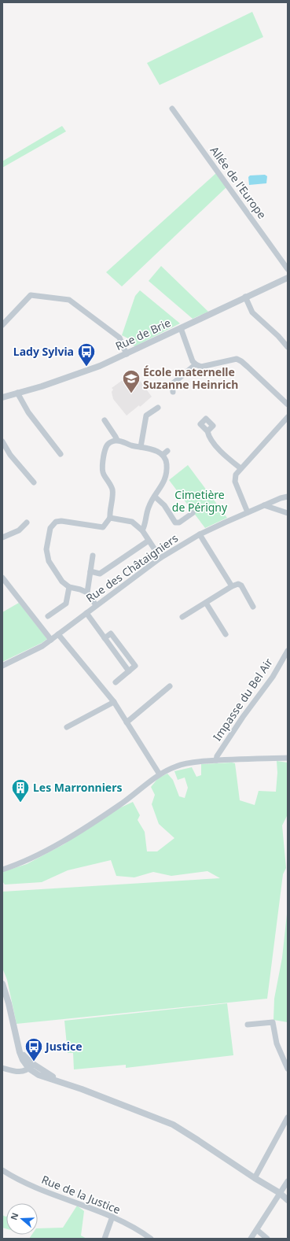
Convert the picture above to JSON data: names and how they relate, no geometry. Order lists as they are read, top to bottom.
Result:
{
  "streets": {
    "street": [
      "Allée de l'Europe",
      "Rue de Brie",
      "Rue des Châtaigniers",
      "Impasse du Bel Air",
      "Rue de la Justice"
    ]
  },
  "parks": ["Cimetière de Périgny"],
  "places": {
    "bus stop": ["Lady Sylvia", "Justice"],
    "school or university": ["École maternelle Suzanne Heinrich"],
    "building": ["Les Marronniers"]
  },
  "north": "left"
}
